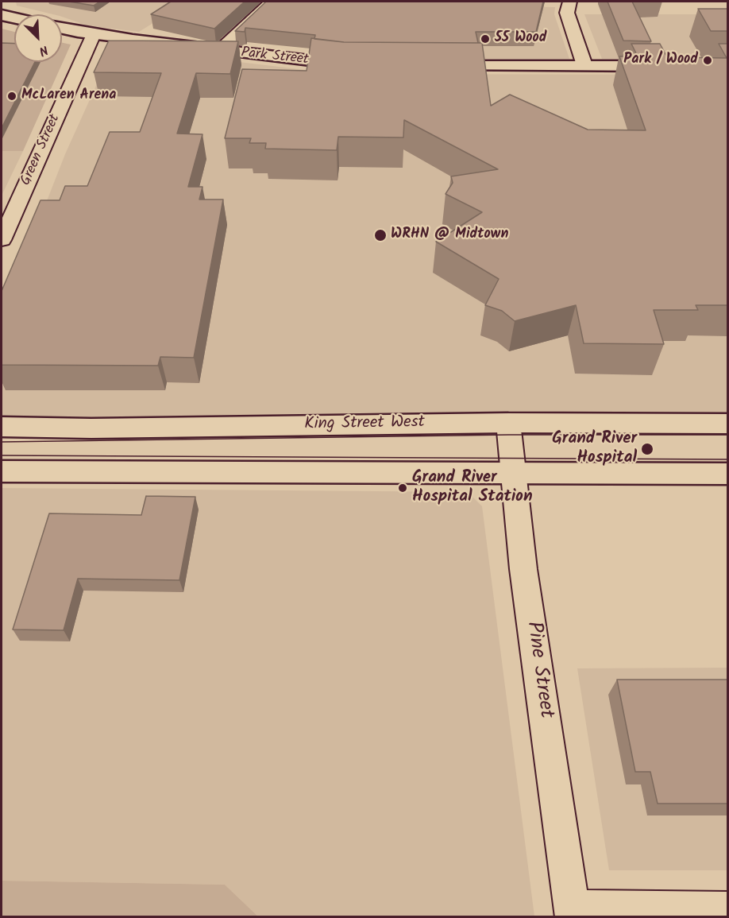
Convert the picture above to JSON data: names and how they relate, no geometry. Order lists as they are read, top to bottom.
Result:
{
  "streets": {
    "main road": ["Park Street", "King Street West"],
    "street": ["Green Street", "Pine Street"]
  },
  "crossings": [
    ["Park Street", "Green Street"],
    ["King Street West", "Pine Street"]
  ],
  "places": [
    "55 Wood",
    "Park / Wood",
    "McLaren Arena",
    "WRHN @ Midtown",
    "Grand River Hospital",
    "Grand River Hospital Station"
  ],
  "north": "bottom right"
}
